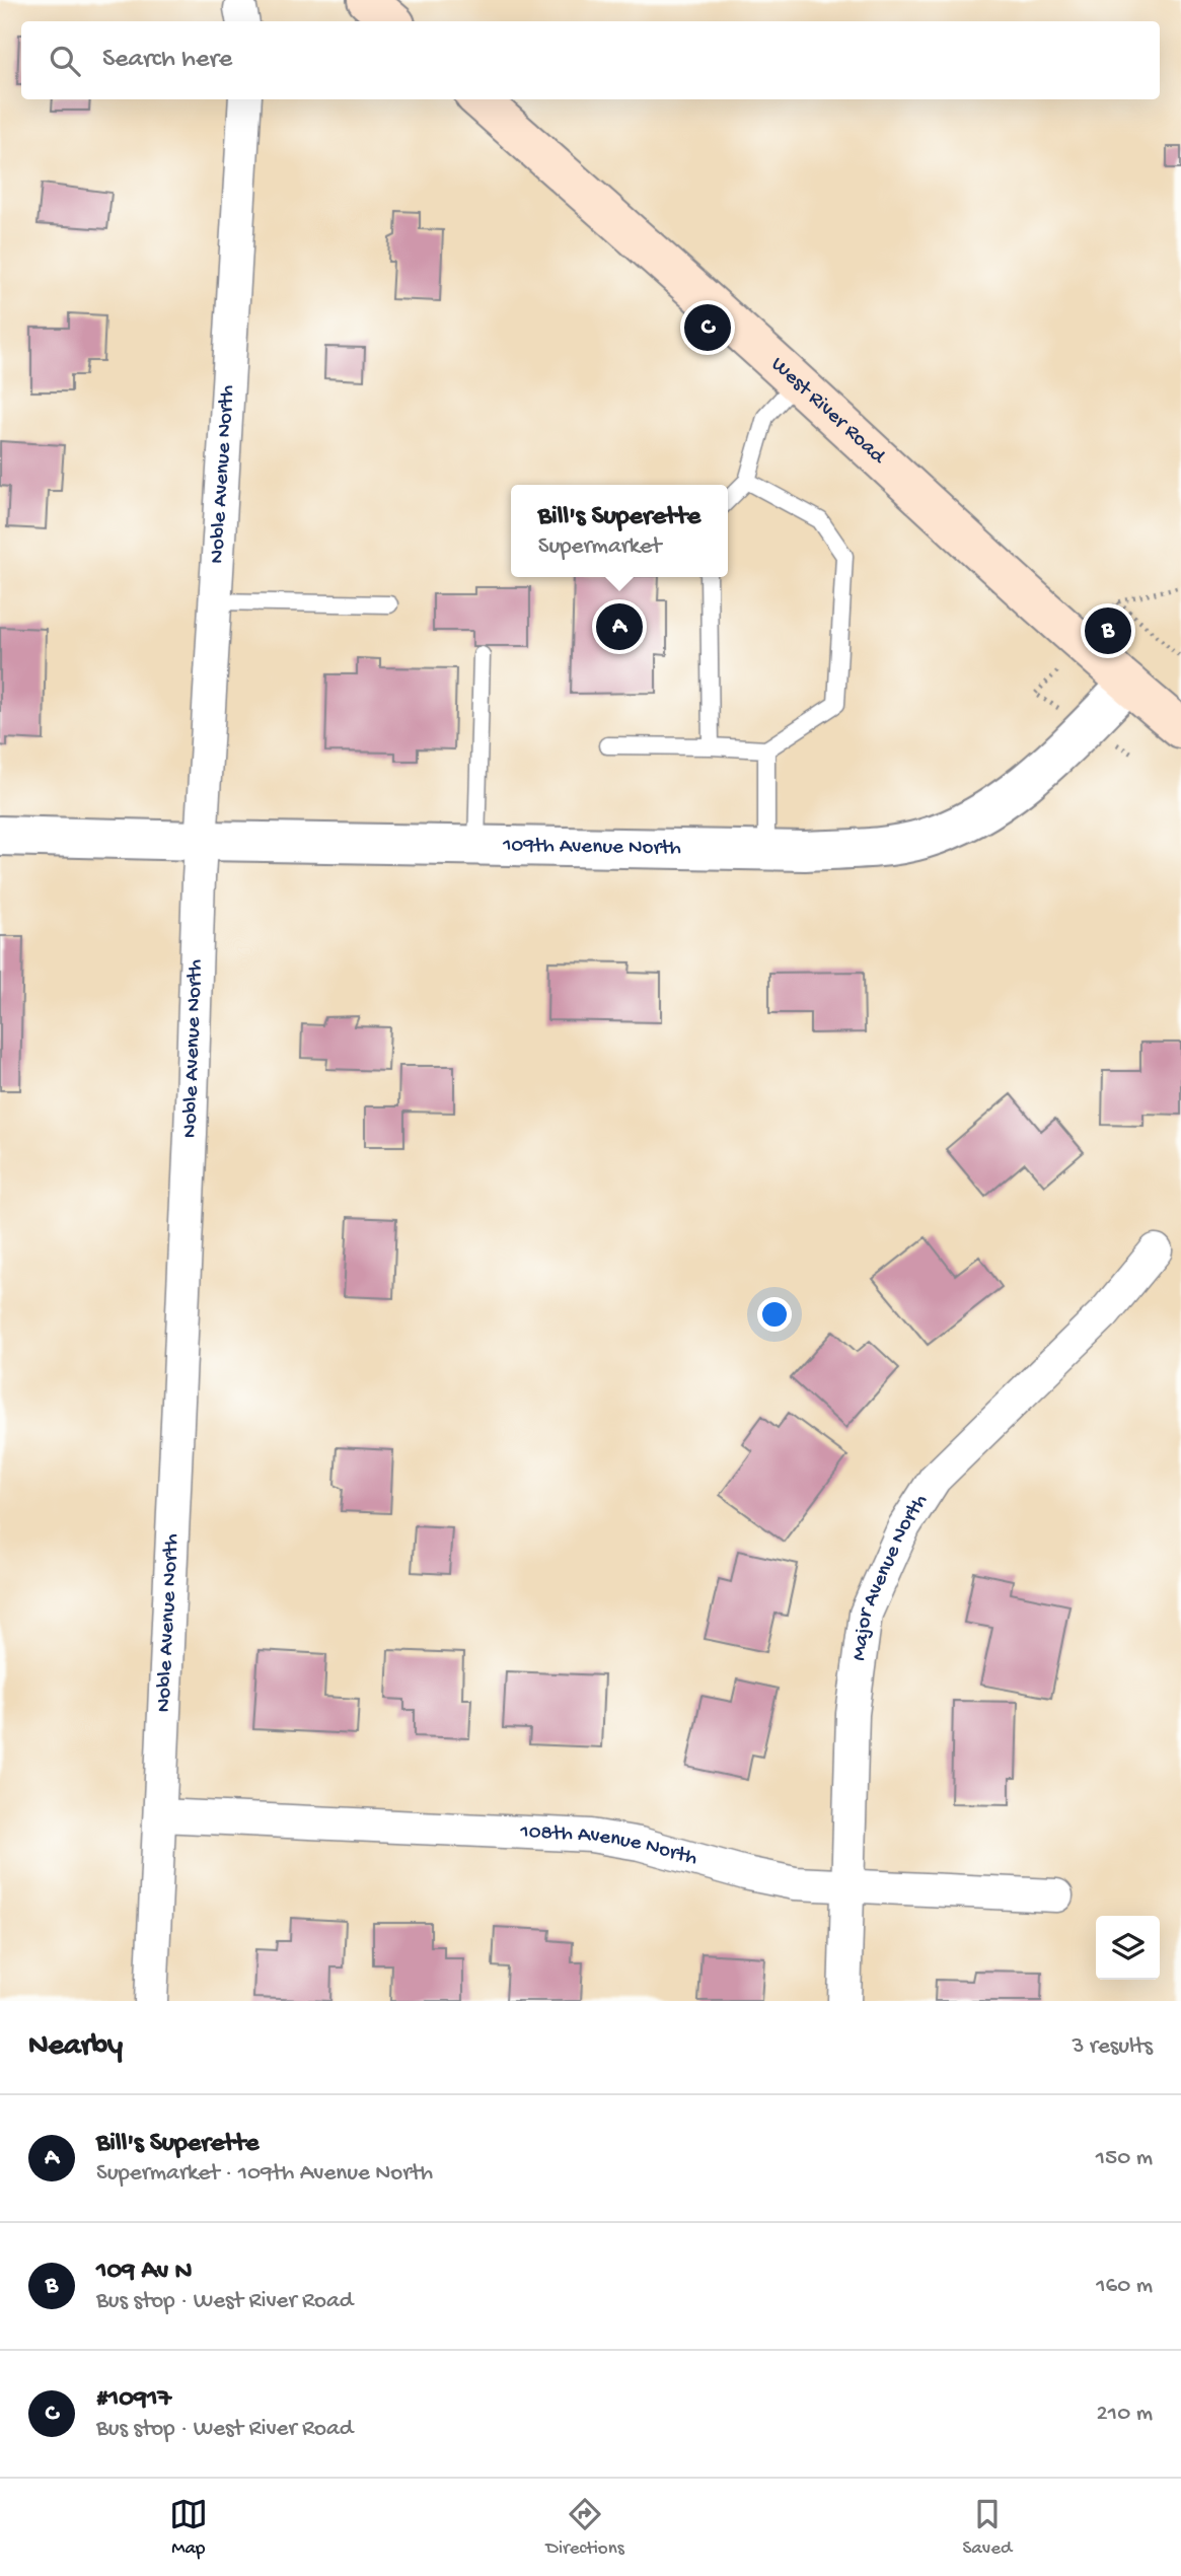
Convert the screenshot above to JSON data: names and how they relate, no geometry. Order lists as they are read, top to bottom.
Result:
{
  "streets": {
    "main road": ["West River Road"],
    "street": [
      "Noble Avenue North",
      "109th Avenue North",
      "Major Avenue North",
      "108th Avenue North"
    ]
  },
  "crossings": [
    ["West River Road", "109th Avenue North"],
    ["Noble Avenue North", "109th Avenue North"],
    ["Noble Avenue North", "108th Avenue North"],
    ["Major Avenue North", "108th Avenue North"]
  ],
  "page": {
    "search": "Search here",
    "pins": ["C", "A", "B"],
    "popup": ["Bill's Superette", "Supermarket"],
    "heading": ["Nearby", "3 results"],
    "list": [
      {
        "mark": "A",
        "name": "Bill's Superette",
        "note": "Supermarket · 109th Avenue North",
        "value": "150 m"
      },
      {
        "mark": "B",
        "name": "109 Av N",
        "note": "Bus stop · West River Road",
        "value": "160 m"
      },
      {
        "mark": "C",
        "name": "#10917",
        "note": "Bus stop · West River Road",
        "value": "210 m"
      }
    ],
    "nav": ["Map", "Directions", "Saved"]
  }
}
